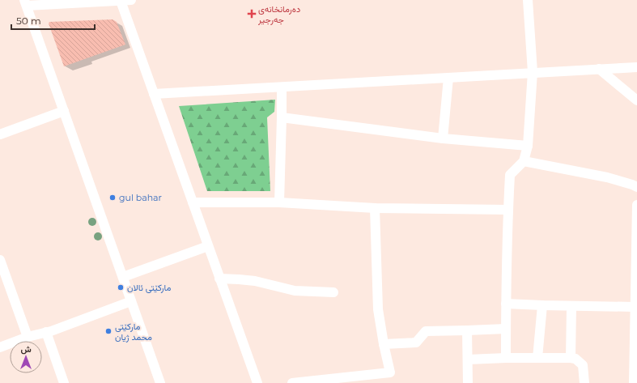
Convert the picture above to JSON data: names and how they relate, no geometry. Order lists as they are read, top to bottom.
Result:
{
  "places": {
    "health": ["دەرمانخانەی جەرجیر"],
    "other": ["gul bahar", "مارکێتی ئالان", "مارکێتی محمد ژیان"]
  },
  "scale_bar": "50 m",
  "north": "top"
}
